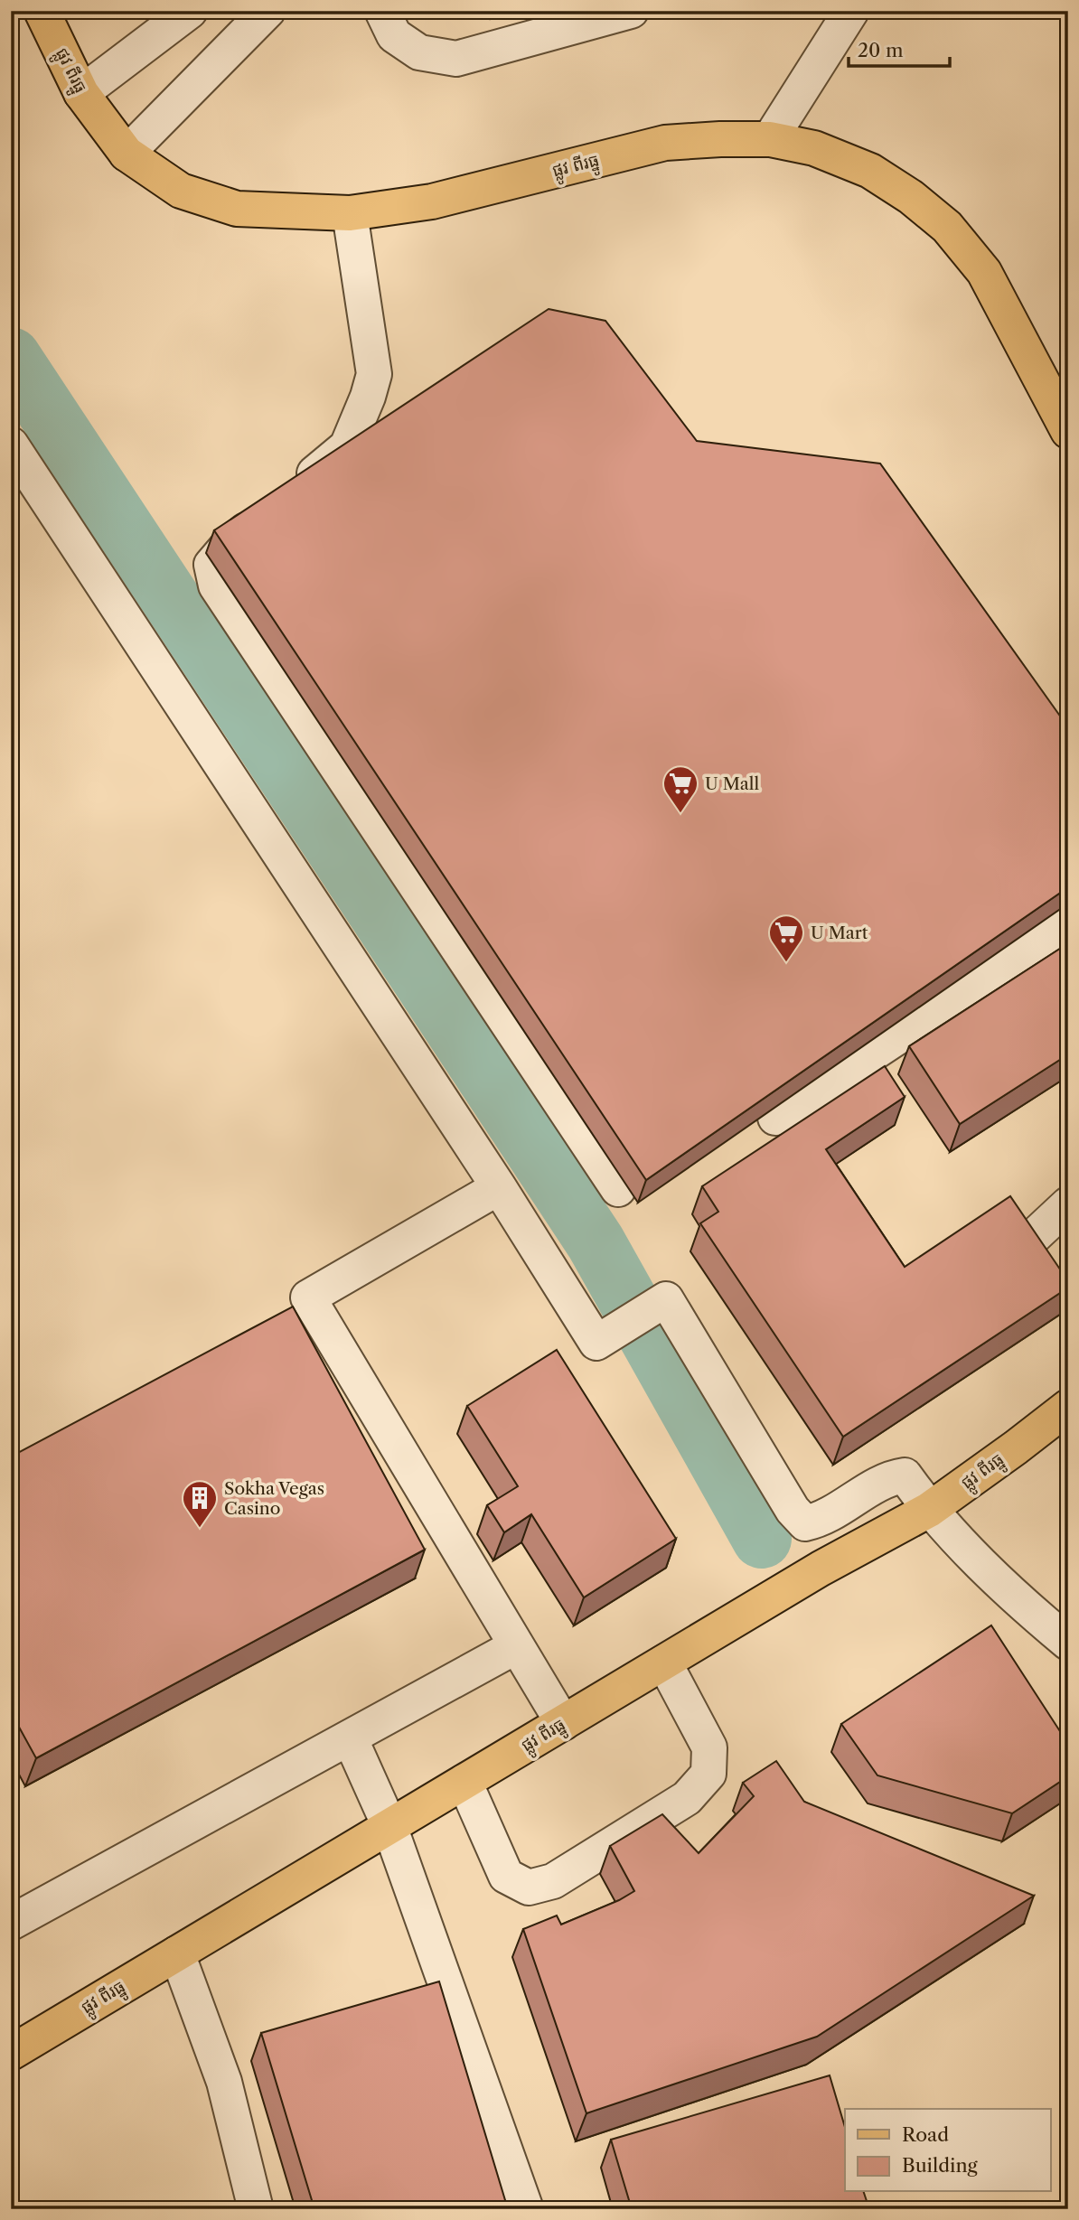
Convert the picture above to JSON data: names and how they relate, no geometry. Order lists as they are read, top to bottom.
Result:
{
  "streets": {
    "main road": ["ផ្លូវ ពីរធ្នូ"]
  },
  "places": {
    "supermarket": ["U Mall", "U Mart"],
    "building": ["Sokha Vegas Casino"]
  },
  "legend": ["Road", "Building"],
  "scale_bar": "20 m"
}
